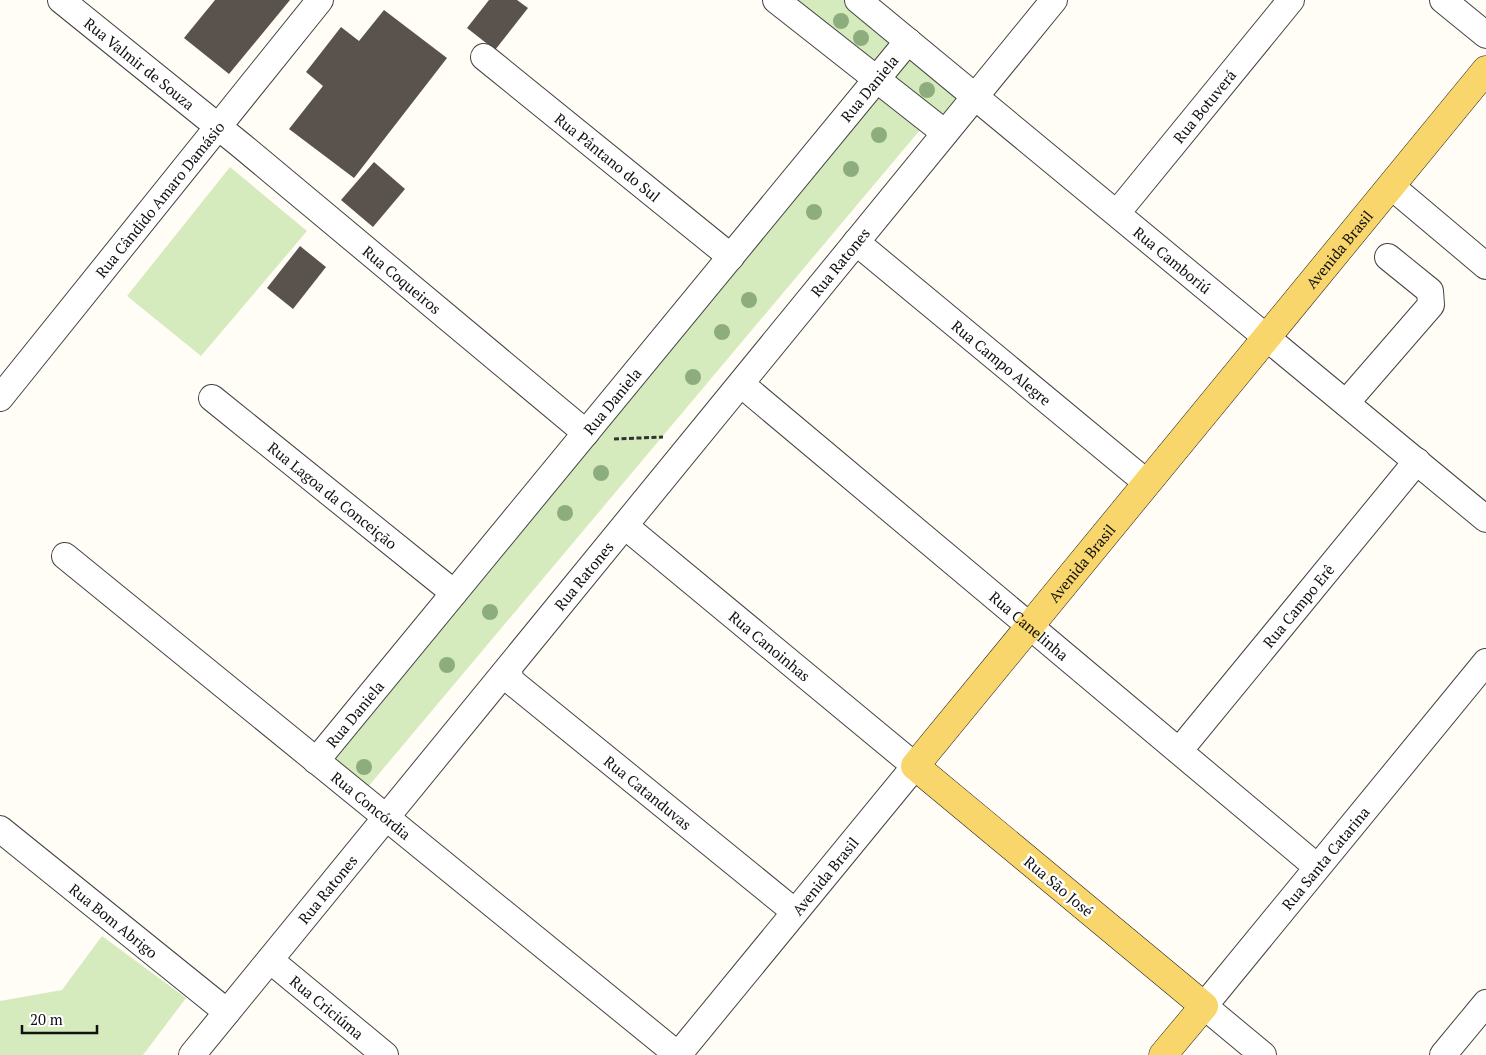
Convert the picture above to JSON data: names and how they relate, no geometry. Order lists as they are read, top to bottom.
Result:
{
  "streets": {
    "main road": ["Avenida Brasil", "Rua Santa Catarina", "Rua São José"],
    "street": [
      "Rua Valmir de Souza",
      "Rua Daniela",
      "Rua Botuverá",
      "Rua Pântano do Sul",
      "Rua Cândido Amaro Damásio",
      "Rua Camboriú",
      "Rua Ratones",
      "Rua Coqueiros",
      "Rua Campo Alegre",
      "Rua Lagoa da Conceição",
      "Rua Campo Erê",
      "Rua Canelinha",
      "Rua Canoinhas",
      "Rua Catanduvas",
      "Rua Concórdia",
      "Rua Bom Abrigo",
      "Rua Criciúma"
    ]
  },
  "crossings": [
    ["Rua Valmir de Souza", "Rua Cândido Amaro Damásio"],
    ["Rua Valmir de Souza", "Rua Coqueiros"],
    ["Rua Daniela", "Rua Pântano do Sul"],
    ["Rua Daniela", "Rua Camboriú"],
    ["Rua Daniela", "Rua Coqueiros"],
    ["Rua Daniela", "Rua Lagoa da Conceição"],
    ["Rua Daniela", "Rua Concórdia"],
    ["Rua Botuverá", "Rua Camboriú"],
    ["Rua Cândido Amaro Damásio", "Rua Coqueiros"],
    ["Avenida Brasil", "Rua Camboriú"],
    ["Avenida Brasil", "Rua Campo Alegre"],
    ["Avenida Brasil", "Rua Canelinha"],
    ["Avenida Brasil", "Rua Canoinhas"],
    ["Avenida Brasil", "Rua Catanduvas"],
    ["Avenida Brasil", "Rua Concórdia"],
    ["Avenida Brasil", "Rua São José"],
    ["Rua Camboriú", "Rua Ratones"],
    ["Rua Camboriú", "Rua Campo Erê"],
    ["Rua Ratones", "Rua Campo Alegre"],
    ["Rua Ratones", "Rua Canelinha"],
    ["Rua Ratones", "Rua Canoinhas"],
    ["Rua Ratones", "Rua Catanduvas"],
    ["Rua Ratones", "Rua Concórdia"],
    ["Rua Ratones", "Rua Bom Abrigo"],
    ["Rua Ratones", "Rua Criciúma"],
    ["Rua Campo Erê", "Rua Canelinha"],
    ["Rua Canelinha", "Rua Santa Catarina"],
    ["Rua Canoinhas", "Rua São José"],
    ["Rua Santa Catarina", "Rua São José"]
  ],
  "scale_bar": "20 m"
}
